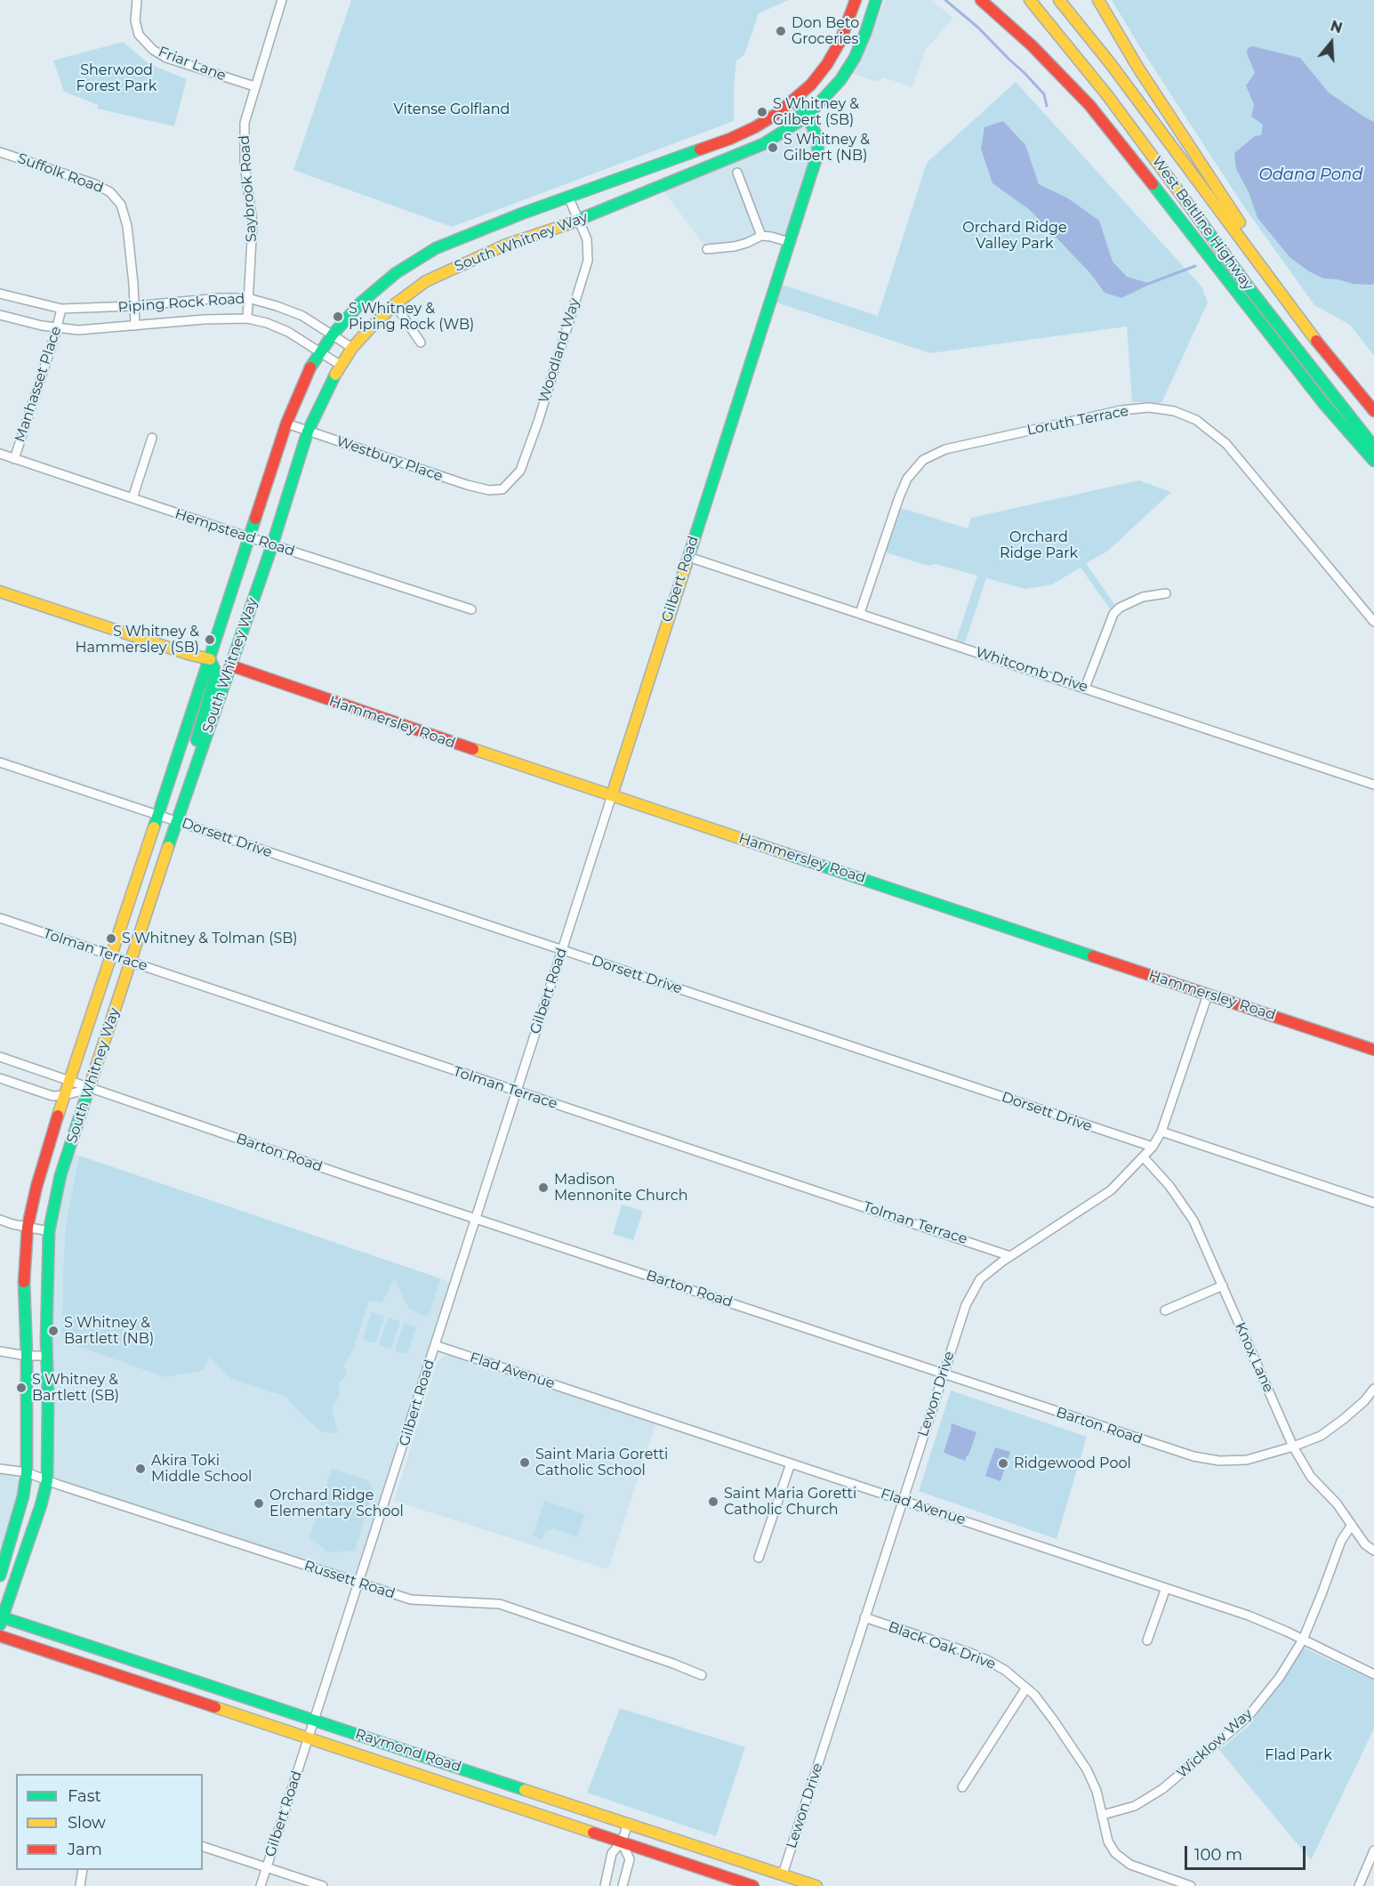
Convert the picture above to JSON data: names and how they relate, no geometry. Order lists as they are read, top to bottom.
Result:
{
  "streets": {
    "main road": [
      "West Beltline Highway",
      "South Whitney Way",
      "Gilbert Road",
      "Hammersley Road",
      "Raymond Road"
    ],
    "street": [
      "Friar Lane",
      "Suffolk Road",
      "Saybrook Road",
      "Piping Rock Road",
      "Woodland Way",
      "Manhasset Place",
      "Loruth Terrace",
      "Westbury Place",
      "Hempstead Road",
      "Whitcomb Drive",
      "Dorsett Drive",
      "Tolman Terrace",
      "Barton Road",
      "Knox Lane",
      "Flad Avenue",
      "Lewon Drive",
      "Russett Road",
      "Black Oak Drive",
      "Wicklow Way"
    ]
  },
  "crossings": [
    ["Friar Lane", "Saybrook Road"],
    ["Suffolk Road", "Piping Rock Road"],
    ["Saybrook Road", "Piping Rock Road"],
    ["South Whitney Way", "Piping Rock Road"],
    ["South Whitney Way", "Woodland Way"],
    ["South Whitney Way", "Westbury Place"],
    ["South Whitney Way", "Hempstead Road"],
    ["South Whitney Way", "Gilbert Road"],
    ["South Whitney Way", "Hammersley Road"],
    ["South Whitney Way", "Dorsett Drive"],
    ["South Whitney Way", "Tolman Terrace"],
    ["South Whitney Way", "Barton Road"],
    ["South Whitney Way", "Russett Road"],
    ["South Whitney Way", "Raymond Road"],
    ["Piping Rock Road", "Manhasset Place"],
    ["Woodland Way", "Westbury Place"],
    ["Manhasset Place", "Hempstead Road"],
    ["Loruth Terrace", "Whitcomb Drive"],
    ["Gilbert Road", "Whitcomb Drive"],
    ["Gilbert Road", "Hammersley Road"],
    ["Gilbert Road", "Dorsett Drive"],
    ["Gilbert Road", "Tolman Terrace"],
    ["Gilbert Road", "Barton Road"],
    ["Gilbert Road", "Flad Avenue"],
    ["Gilbert Road", "Russett Road"],
    ["Gilbert Road", "Raymond Road"],
    ["Hammersley Road", "Lewon Drive"],
    ["Dorsett Drive", "Lewon Drive"],
    ["Tolman Terrace", "Lewon Drive"],
    ["Barton Road", "Knox Lane"],
    ["Barton Road", "Lewon Drive"],
    ["Knox Lane", "Lewon Drive"],
    ["Knox Lane", "Wicklow Way"],
    ["Flad Avenue", "Lewon Drive"],
    ["Flad Avenue", "Wicklow Way"],
    ["Lewon Drive", "Black Oak Drive"],
    ["Lewon Drive", "Raymond Road"],
    ["Black Oak Drive", "Wicklow Way"]
  ],
  "water": ["Odana Pond"],
  "parks": [
    "Sherwood Forest Park",
    "Vitense Golfland",
    "Orchard Ridge Valley Park",
    "Orchard Ridge Park",
    "Flad Park"
  ],
  "places": [
    "Don Beto Groceries",
    "S Whitney & Gilbert (SB)",
    "S Whitney & Gilbert (NB)",
    "S Whitney & Piping Rock (WB)",
    "S Whitney & Hammersley (SB)",
    "S Whitney & Tolman (SB)",
    "Madison Mennonite Church",
    "S Whitney & Bartlett (NB)",
    "S Whitney & Bartlett (SB)",
    "Saint Maria Goretti Catholic School",
    "Ridgewood Pool",
    "Akira Toki Middle School",
    "Saint Maria Goretti Catholic Church",
    "Orchard Ridge Elementary School"
  ],
  "legend": ["Fast", "Slow", "Jam"],
  "scale_bar": "100 m",
  "north": "top"
}
